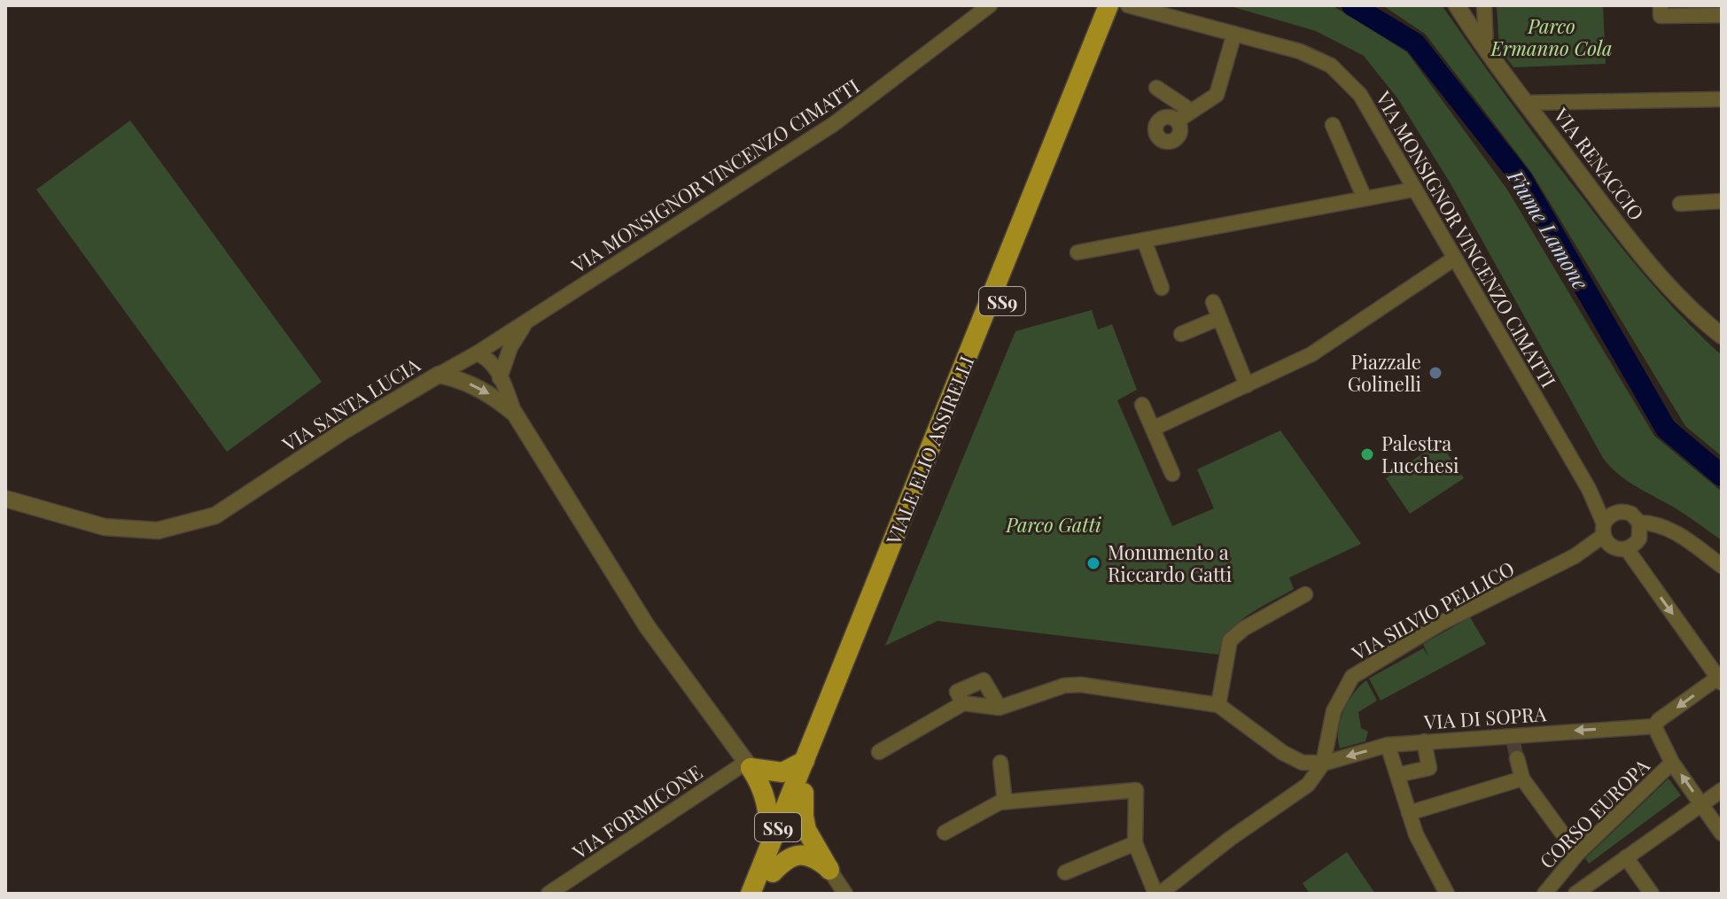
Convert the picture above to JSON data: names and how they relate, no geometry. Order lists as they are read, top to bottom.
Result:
{
  "streets": {
    "main road": ["SS9", "VIALE ELIO ASSIRELLI"],
    "street": [
      "VIA RENACCIO",
      "VIA MONSIGNOR VINCENZO CIMATTI",
      "VIA SANTA LUCIA",
      "VIA SILVIO PELLICO",
      "VIA DI SOPRA",
      "VIA FORMICONE",
      "CORSO EUROPA"
    ]
  },
  "crossings": [
    ["VIA MONSIGNOR VINCENZO CIMATTI", "VIA SANTA LUCIA"],
    ["VIA MONSIGNOR VINCENZO CIMATTI", "VIA SILVIO PELLICO"],
    ["VIA SANTA LUCIA", "VIA FORMICONE"],
    ["VIA SILVIO PELLICO", "VIA DI SOPRA"],
    ["VIA DI SOPRA", "CORSO EUROPA"]
  ],
  "water": ["Fiume Lamone"],
  "parks": ["Parco Ermanno Cola", "Parco Gatti"],
  "places": ["Piazzale Golinelli", "Palestra Lucchesi", "Monumento a Riccardo Gatti"]
}
